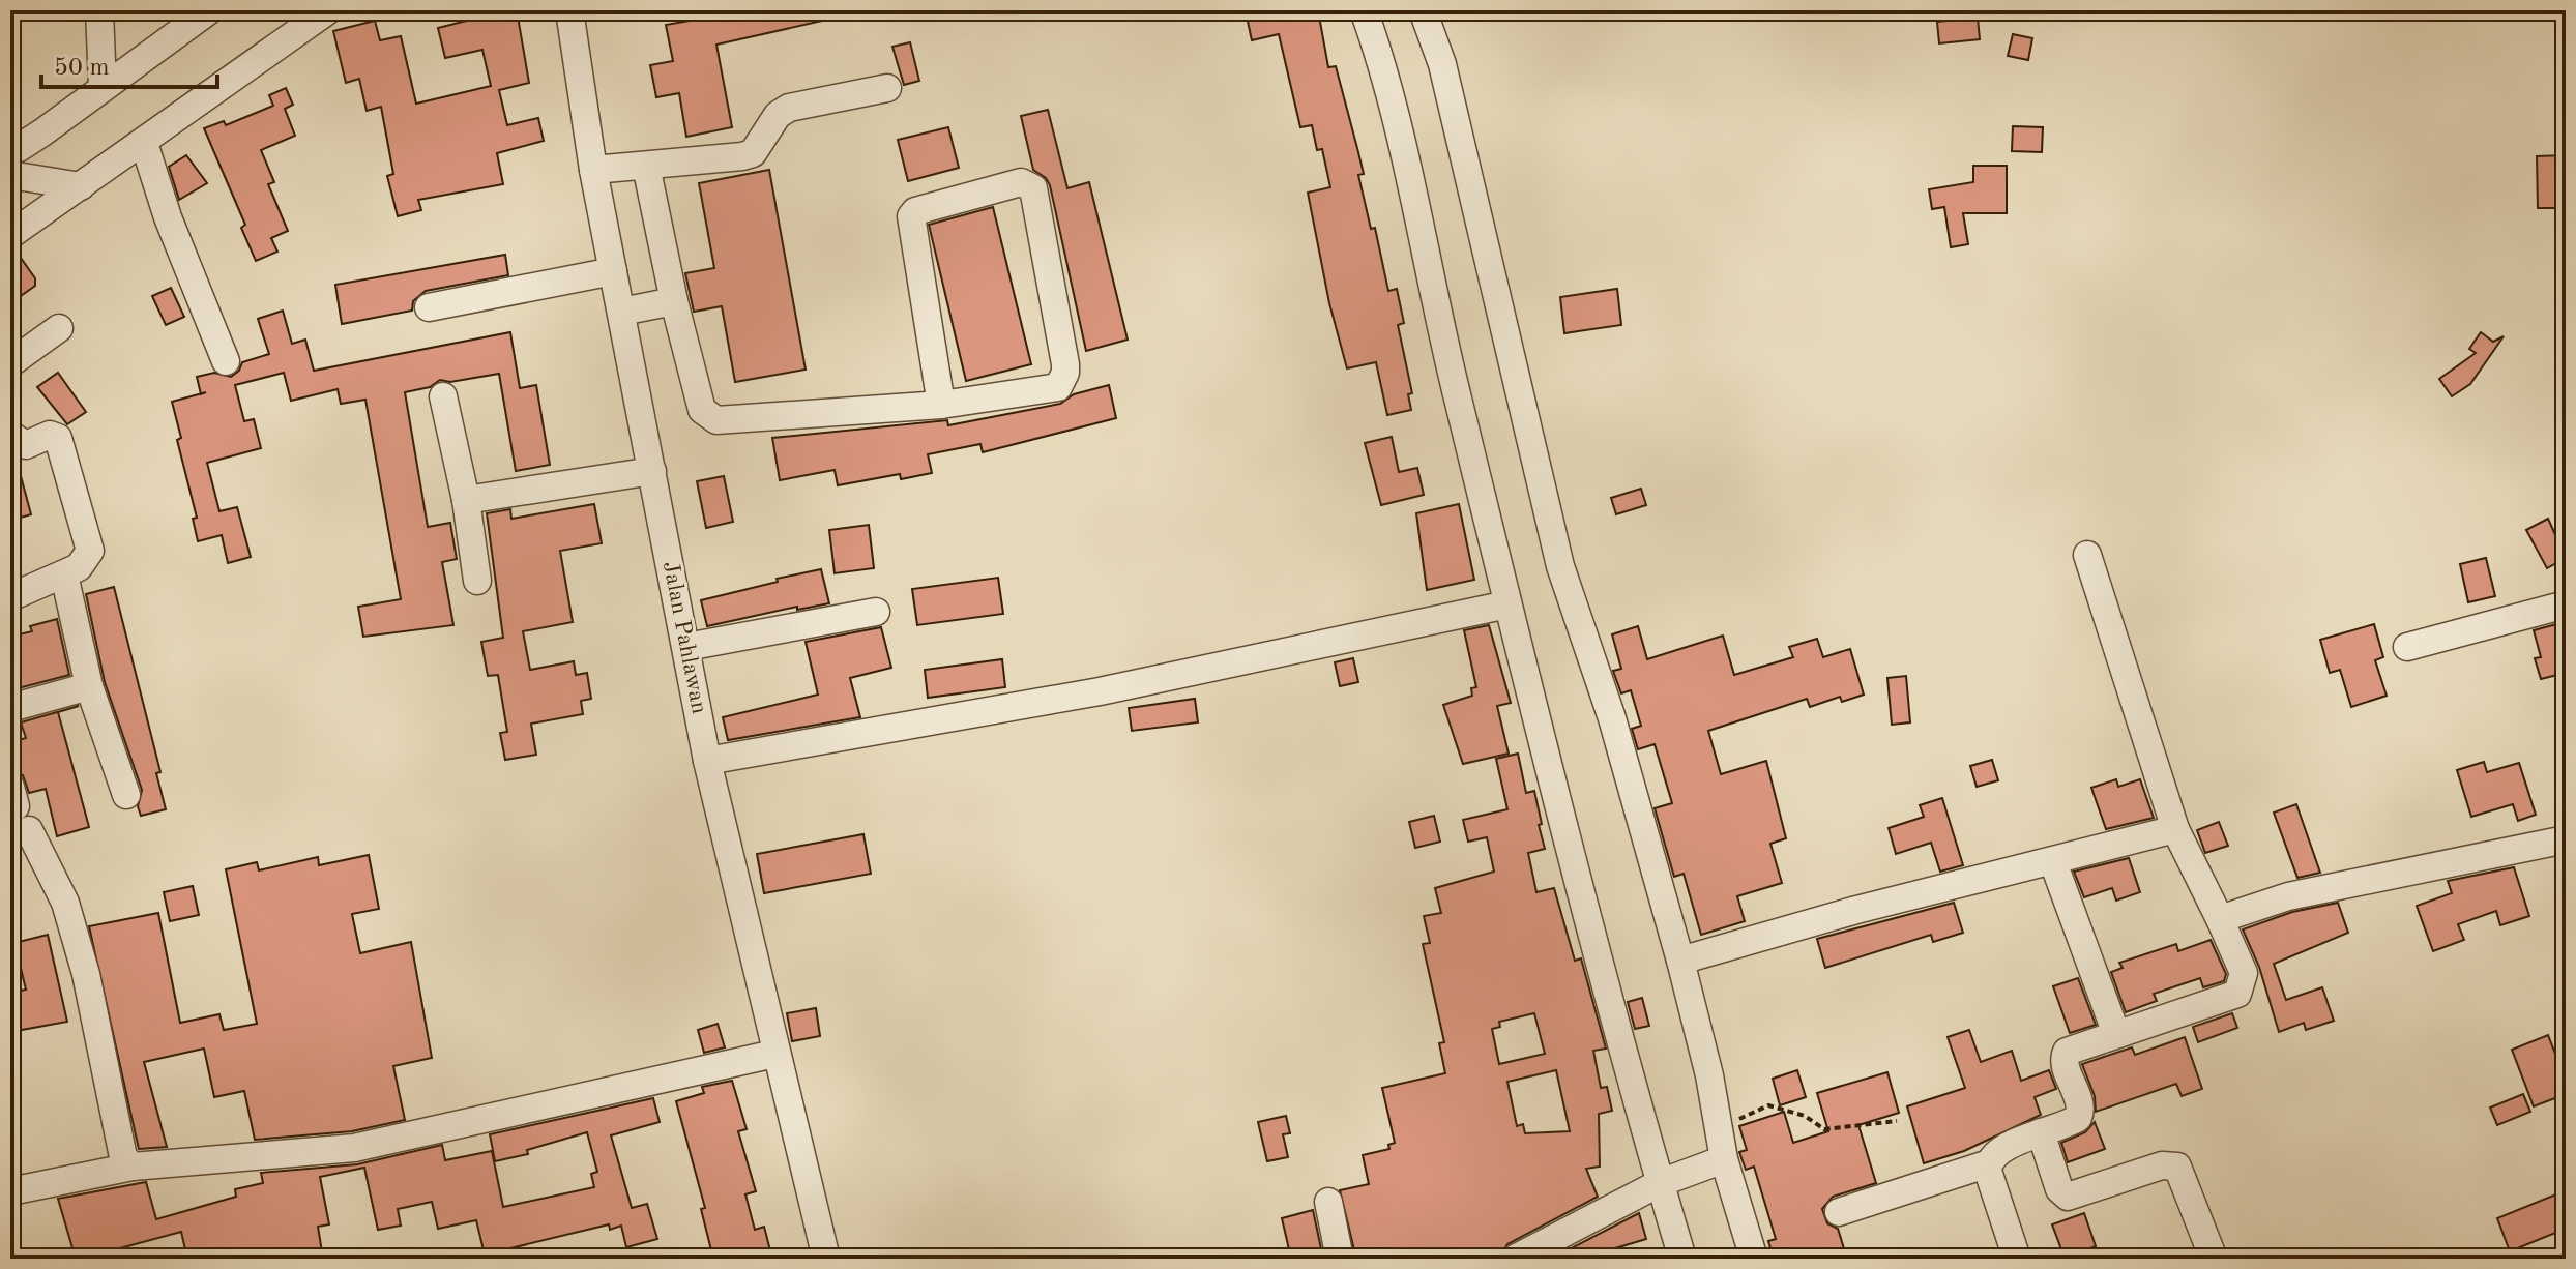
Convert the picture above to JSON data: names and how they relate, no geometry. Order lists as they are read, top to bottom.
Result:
{
  "streets": {
    "street": ["Jalan Pahlawan"]
  },
  "scale_bar": "50 m"
}
